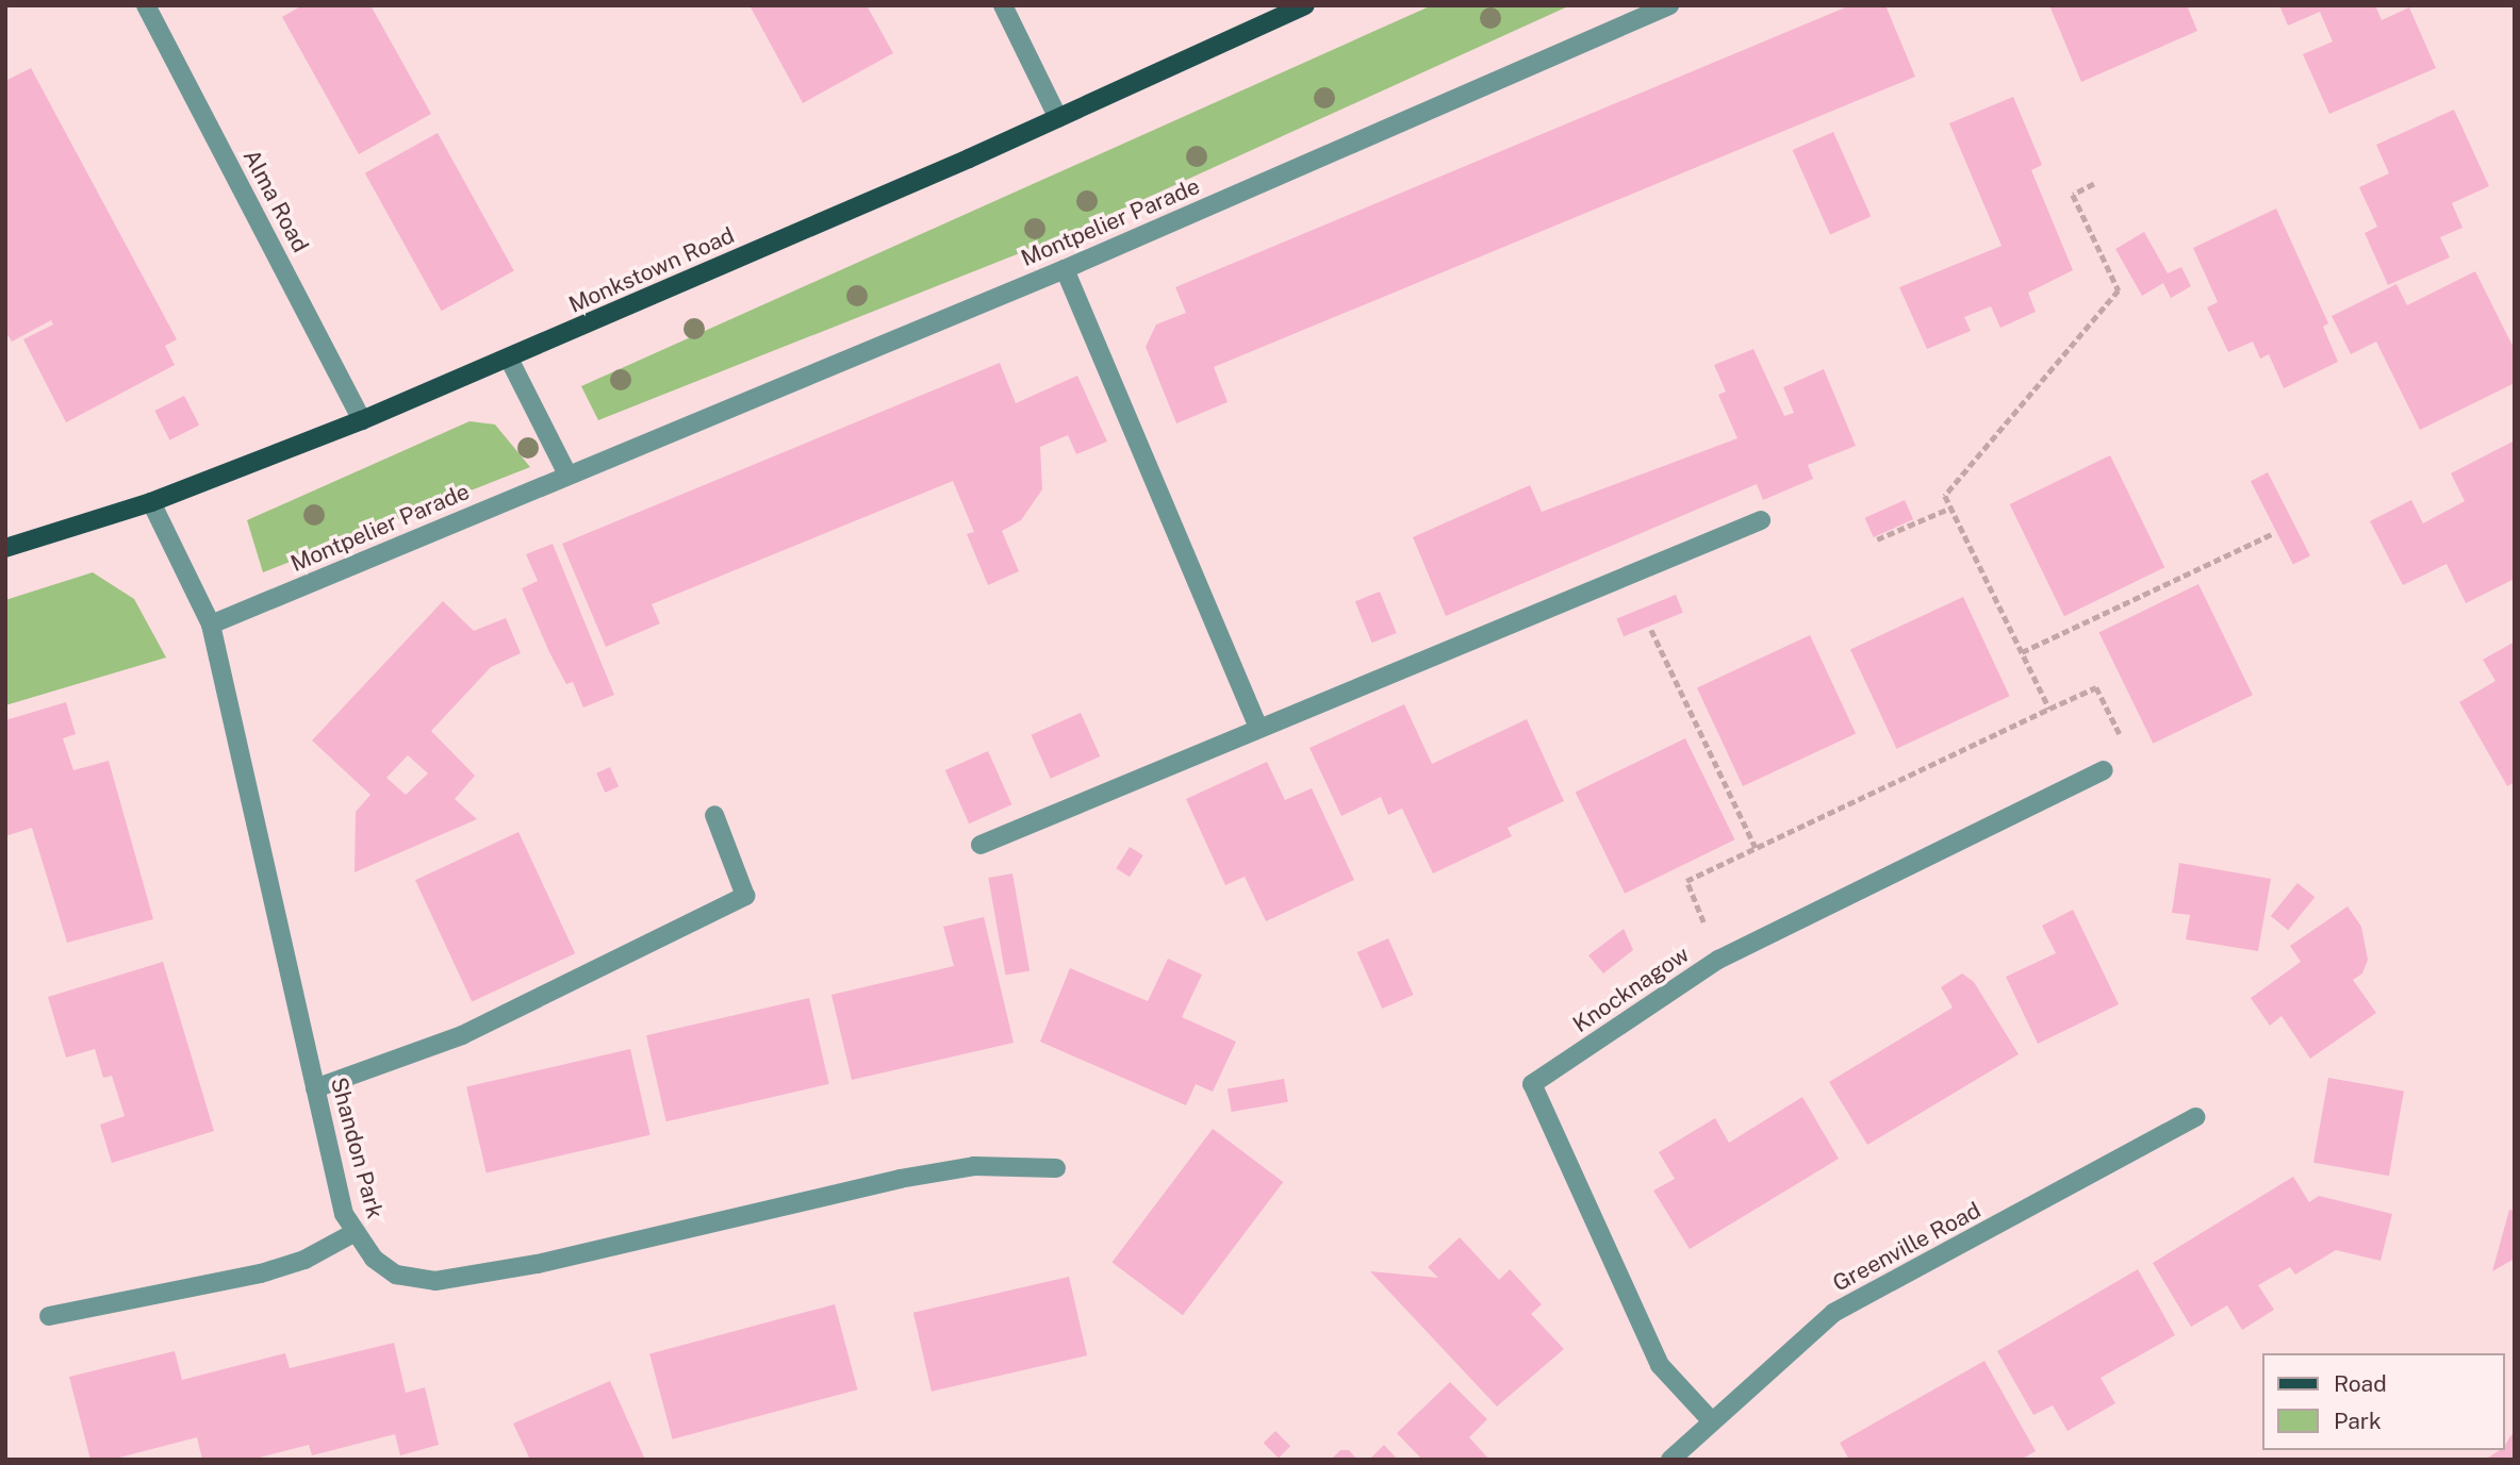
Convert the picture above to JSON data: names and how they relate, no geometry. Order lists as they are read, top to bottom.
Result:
{
  "streets": {
    "main road": ["Monkstown Road"],
    "street": [
      "Alma Road",
      "Montpelier Parade",
      "Knocknagow",
      "Shandon Park",
      "Greenville Road"
    ]
  },
  "crossings": [
    ["Alma Road", "Monkstown Road"],
    ["Montpelier Parade", "Shandon Park"],
    ["Monkstown Road", "Shandon Park"],
    ["Knocknagow", "Greenville Road"]
  ],
  "legend": ["Road", "Park"]
}
